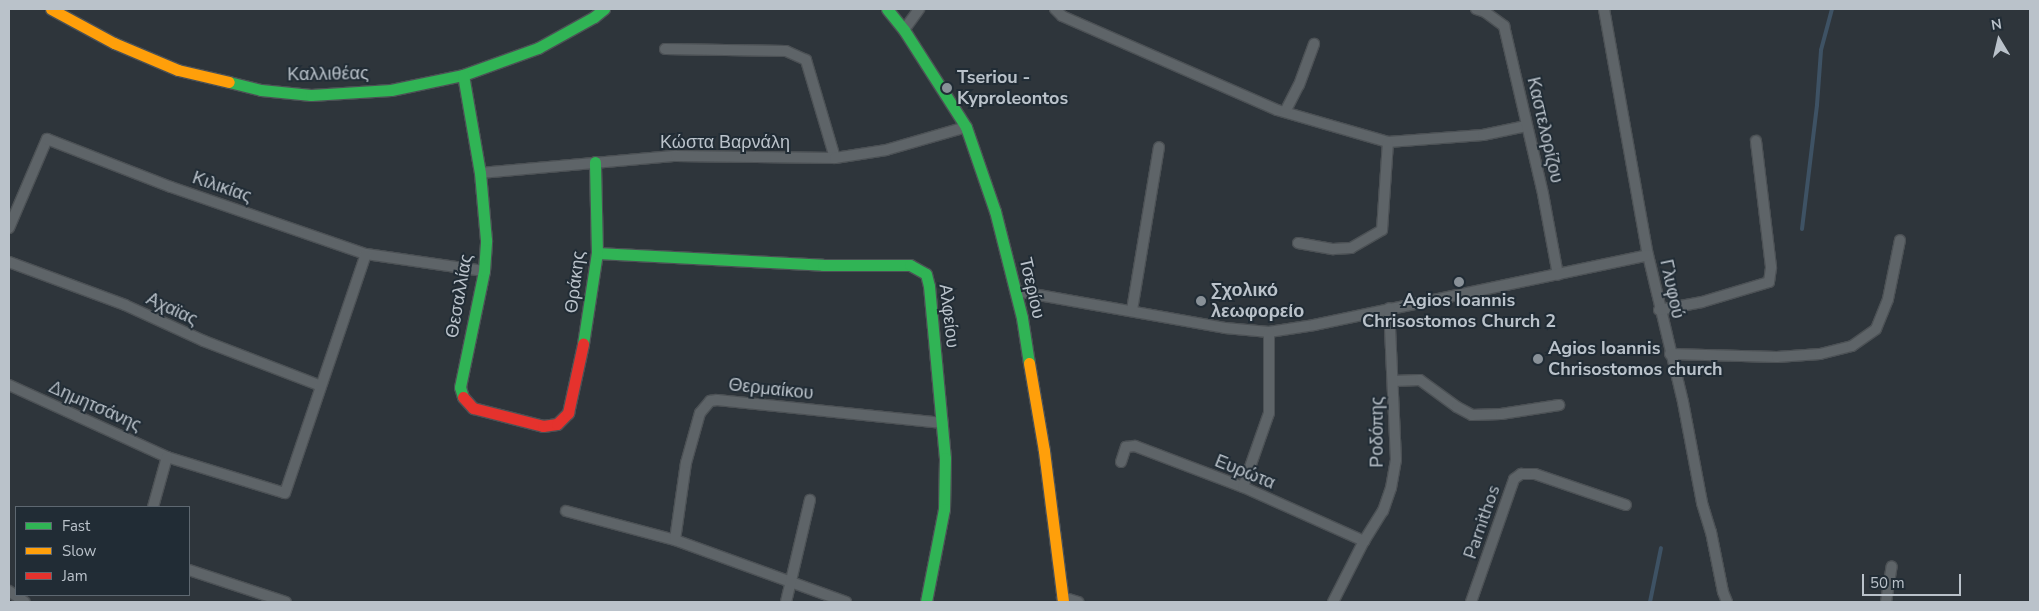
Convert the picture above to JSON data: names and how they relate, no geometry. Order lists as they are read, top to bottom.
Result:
{
  "streets": {
    "street": [
      "Καλλιθέας",
      "Καστελορίζου",
      "Κώστα Βαρνάλη",
      "Κιλικίας",
      "Θράκης",
      "Τσερίου",
      "Γλυφού",
      "Θεσαλλίας",
      "Αχαϊας",
      "Αλφείου",
      "Θερμαίκου",
      "Δημητσάνης",
      "Ροδόπης",
      "Ευρώτα",
      "Parnithos"
    ]
  },
  "crossings": [
    ["Καλλιθέας", "Θεσαλλίας"],
    ["Κώστα Βαρνάλη", "Θράκης"],
    ["Κώστα Βαρνάλη", "Τσερίου"],
    ["Κώστα Βαρνάλη", "Θεσαλλίας"],
    ["Κιλικίας", "Θεσαλλίας"],
    ["Θράκης", "Θεσαλλίας"],
    ["Θράκης", "Αλφείου"],
    ["Αχαϊας", "Δημητσάνης"],
    ["Αλφείου", "Θερμαίκου"],
    ["Ροδόπης", "Ευρώτα"]
  ],
  "places": [
    "Tseriou - Kyproleontos",
    "Agios Ioannis Chrisostomos Church 2",
    "Σχολικό λεωφορείο",
    "Agios Ioannis Chrisostomos church"
  ],
  "legend": ["Fast", "Slow", "Jam"],
  "scale_bar": "50 m",
  "north": "top"
}
